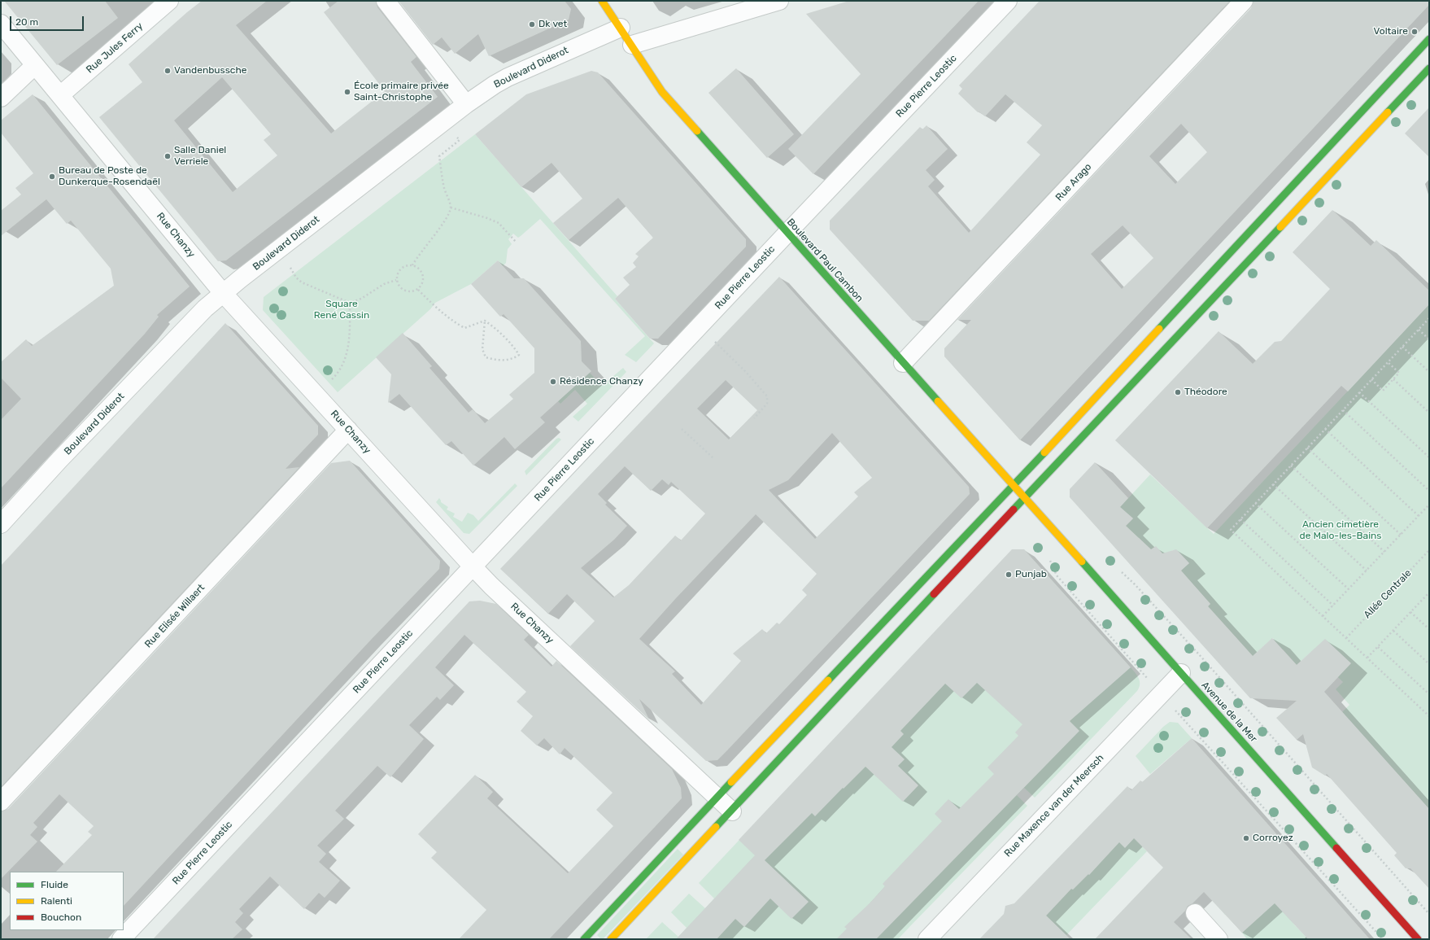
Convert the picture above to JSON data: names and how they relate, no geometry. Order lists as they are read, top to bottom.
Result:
{
  "streets": {
    "main road": ["Boulevard Paul Cambon", "Avenue de la Mer"],
    "street": [
      "Rue Jules Ferry",
      "Boulevard Diderot",
      "Rue Pierre Leostic",
      "Rue Arago",
      "Rue Chanzy",
      "Rue Elisée Willaert",
      "Rue Maxence van der Meersch"
    ],
    "path": ["Allée Centrale"]
  },
  "crossings": [
    ["Rue Jules Ferry", "Rue Chanzy"],
    ["Boulevard Diderot", "Rue Chanzy"],
    ["Boulevard Diderot", "Boulevard Paul Cambon"],
    ["Rue Pierre Leostic", "Rue Chanzy"],
    ["Rue Pierre Leostic", "Boulevard Paul Cambon"],
    ["Rue Arago", "Boulevard Paul Cambon"],
    ["Rue Chanzy", "Rue Elisée Willaert"],
    ["Boulevard Paul Cambon", "Avenue de la Mer"],
    ["Avenue de la Mer", "Rue Maxence van der Meersch"]
  ],
  "parks": ["Square René Cassin", "Ancien cimetière de Malo-les-Bains"],
  "places": [
    "Dk vet",
    "Voltaire",
    "Vandenbussche",
    "École primaire privée Saint-Christophe",
    "Salle Daniel Verriele",
    "Bureau de Poste de Dunkerque-Rosendaël",
    "Résidence Chanzy",
    "Théodore",
    "Punjab",
    "Corroyez"
  ],
  "legend": ["Fluide", "Ralenti", "Bouchon"],
  "scale_bar": "20 m"
}
